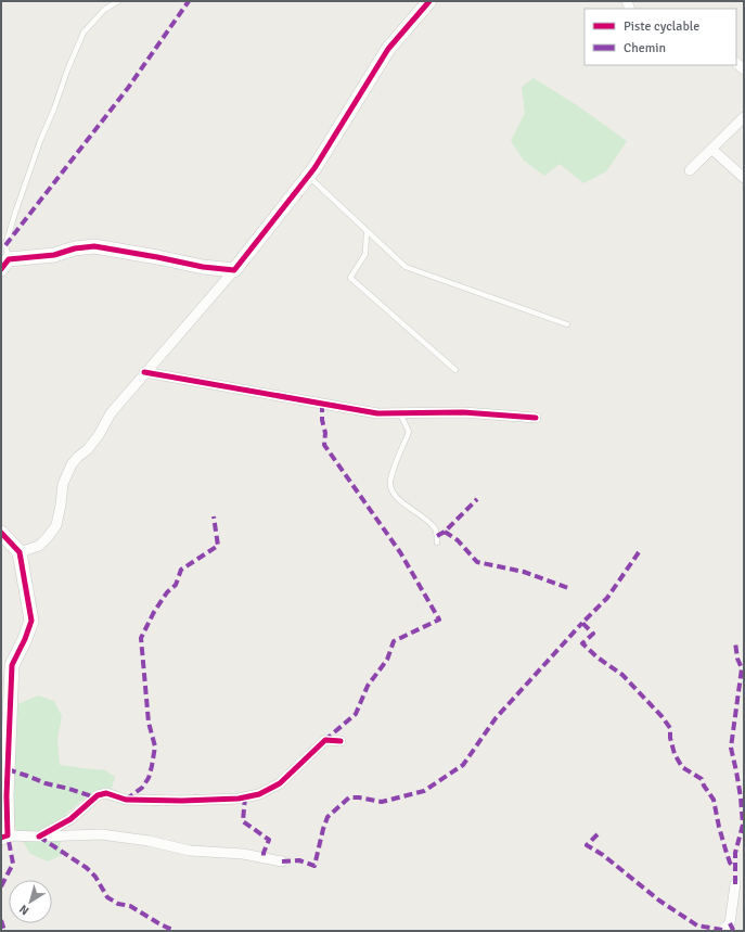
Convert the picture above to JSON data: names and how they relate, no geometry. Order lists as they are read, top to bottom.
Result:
{
  "legend": ["Piste cyclable", "Chemin"],
  "north": "bottom left"
}
